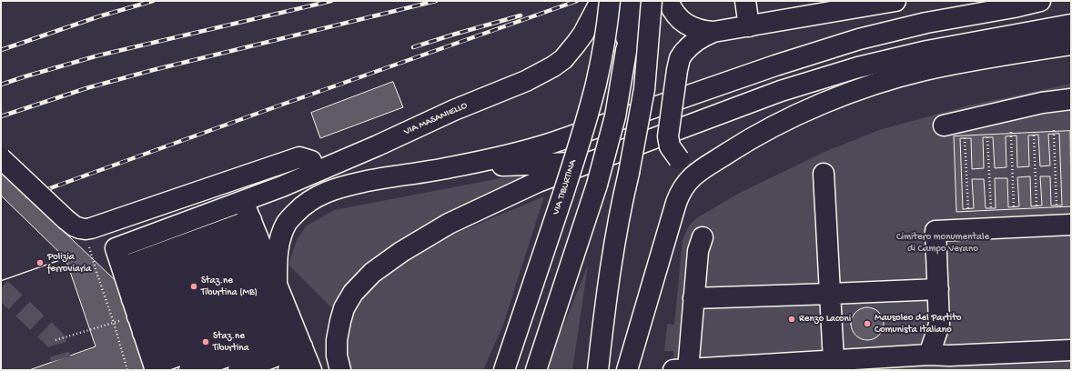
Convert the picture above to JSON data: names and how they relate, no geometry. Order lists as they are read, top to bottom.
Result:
{
  "streets": {
    "main road": ["VIA MASANIELLO", "VIA TIBURTINA"]
  },
  "parks": ["Cimitero monumentale di Campo Verano"],
  "places": [
    "Polizia ferroviaria",
    "Staz.ne Tiburtina (MB)",
    "Renzo Laconi",
    "Mausoleo del Partito Comunista Italiano",
    "Staz.ne Tiburtina"
  ]
}
